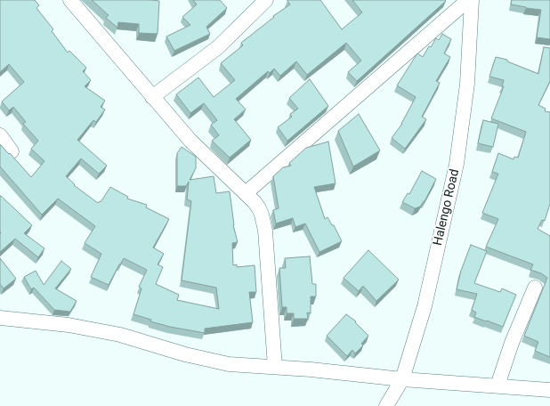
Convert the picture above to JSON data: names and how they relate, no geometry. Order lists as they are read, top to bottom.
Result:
{
  "streets": {
    "street": ["Halengo Road"]
  }
}
